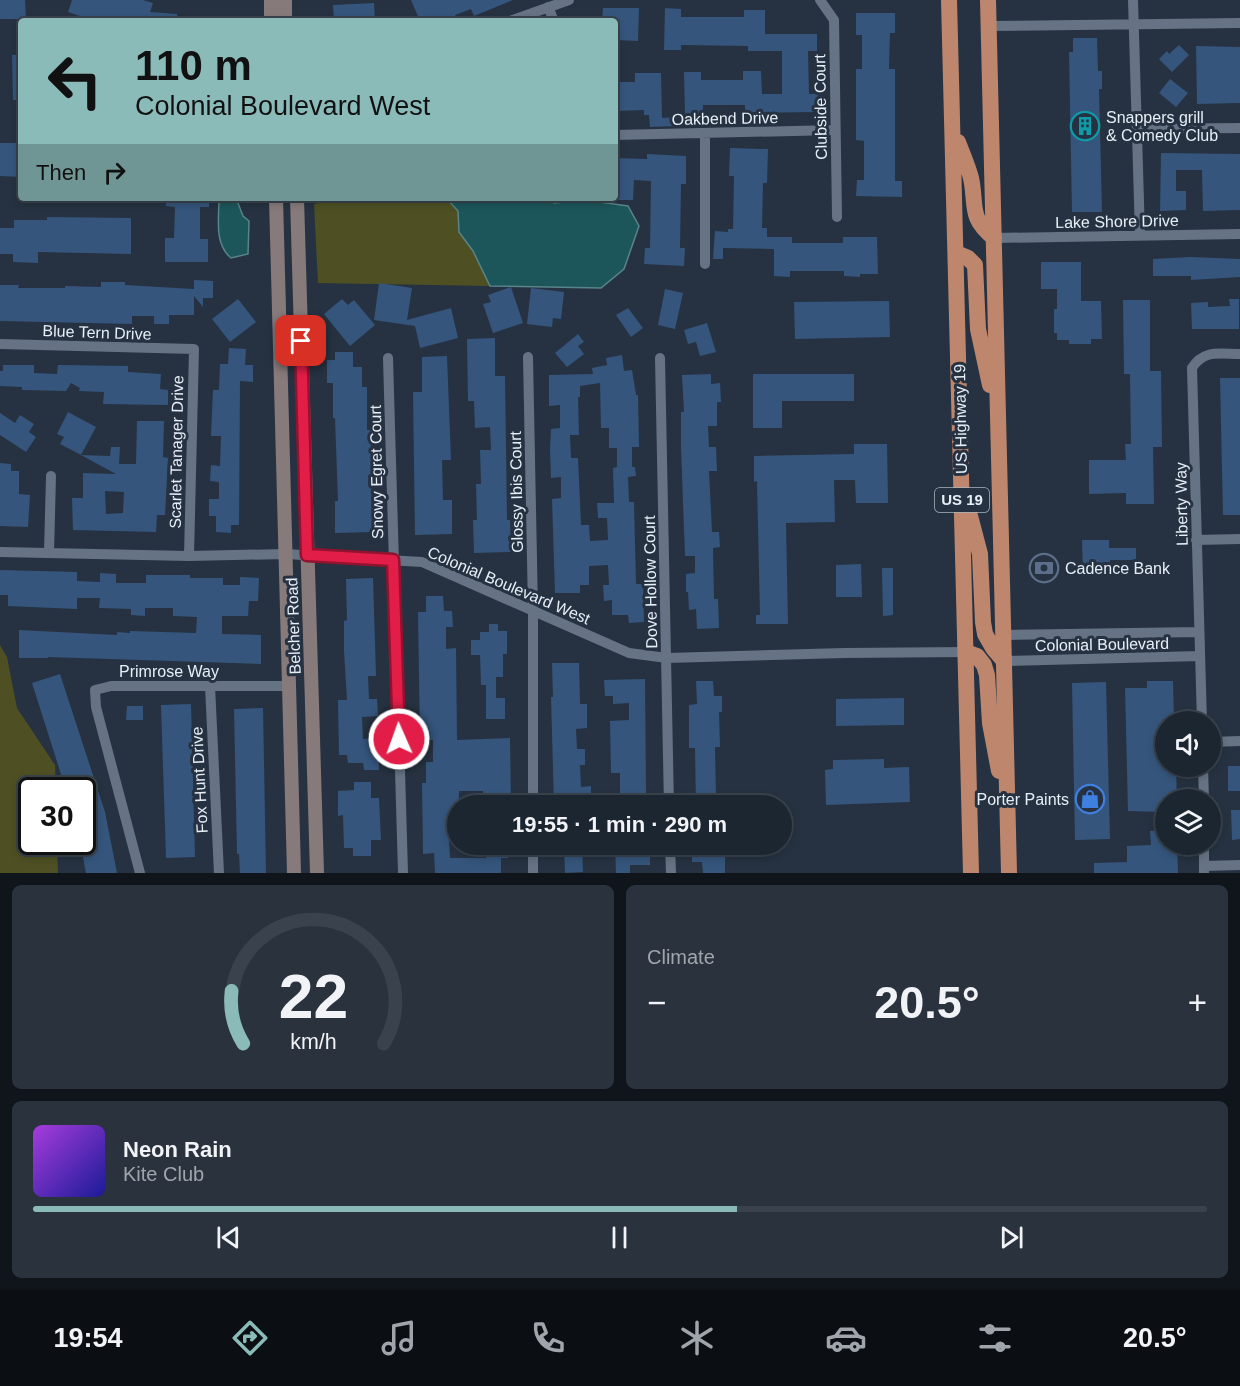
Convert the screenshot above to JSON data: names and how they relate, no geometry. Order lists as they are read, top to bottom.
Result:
{
  "streets": {
    "highway": ["US Highway 19", "US 19"],
    "main road": ["Belcher Road"],
    "street": [
      "Clubside Court",
      "Oakbend Drive",
      "Lake Shore Drive",
      "Blue Tern Drive",
      "Scarlet Tanager Drive",
      "Snowy Egret Court",
      "Glossy Ibis Court",
      "Liberty Way",
      "Dove Hollow Court",
      "Colonial Boulevard West",
      "Colonial Boulevard",
      "Primrose Way",
      "Fox Hunt Drive"
    ]
  },
  "crossings": [
    ["Clubside Court", "Oakbend Drive"],
    ["Lake Shore Drive", "US 19"],
    ["Blue Tern Drive", "Scarlet Tanager Drive"],
    ["US Highway 19", "Colonial Boulevard West"],
    ["Scarlet Tanager Drive", "Colonial Boulevard West"],
    ["Snowy Egret Court", "Colonial Boulevard West"],
    ["Glossy Ibis Court", "Colonial Boulevard West"],
    ["US 19", "Colonial Boulevard"],
    ["Liberty Way", "Colonial Boulevard"],
    ["Dove Hollow Court", "Colonial Boulevard West"],
    ["Colonial Boulevard West", "Belcher Road"],
    ["Belcher Road", "Primrose Way"],
    ["Primrose Way", "Fox Hunt Drive"]
  ],
  "places": {
    "building": ["Snappers grill & Comedy Club"],
    "bank": ["Cadence Bank"],
    "shop": ["Porter Paints"]
  },
  "page": {
    "turn": ["110 m", "Colonial Boulevard West"],
    "then": "Then",
    "limit": "30",
    "trip": "19:55 · 1 min · 290 m",
    "tile": "Climate",
    "heat": ["−", "20.5°", "+"],
    "song": ["Neon Rain", "Kite Club"],
    "tabs": ["19:54", "20.5°"],
    "gauge": ["22", "km/h"]
  }
}
